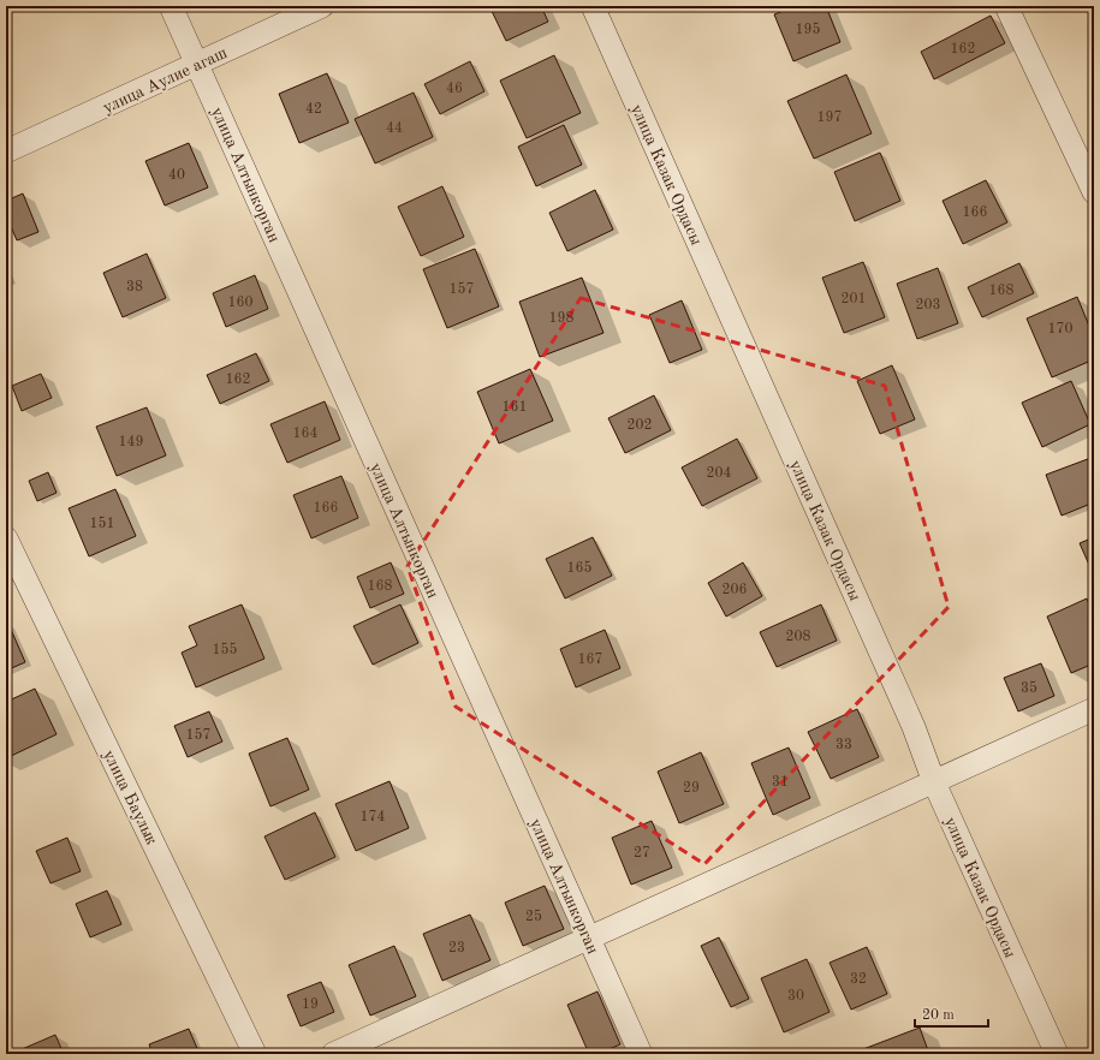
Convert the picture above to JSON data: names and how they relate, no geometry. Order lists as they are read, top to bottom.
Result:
{
  "streets": {
    "street": [
      "улица Аулие агаш",
      "улица Алтынкорган",
      "улица Казак Ордасы",
      "улица Баулык"
    ]
  },
  "crossings": [
    ["улица Аулие агаш", "улица Алтынкорган"]
  ],
  "house_numbers": [
    "195",
    "162",
    "46",
    "42",
    "197",
    "44",
    "40",
    "166",
    "38",
    "157",
    "168",
    "201",
    "160",
    "203",
    "198",
    "170",
    "162",
    "161",
    "202",
    "164",
    "149",
    "204",
    "166",
    "151",
    "165",
    "168",
    "206",
    "208",
    "155",
    "167",
    "35",
    "157",
    "33",
    "31",
    "29",
    "174",
    "27",
    "25",
    "23",
    "32",
    "30",
    "19"
  ],
  "scale_bar": "20 m"
}
